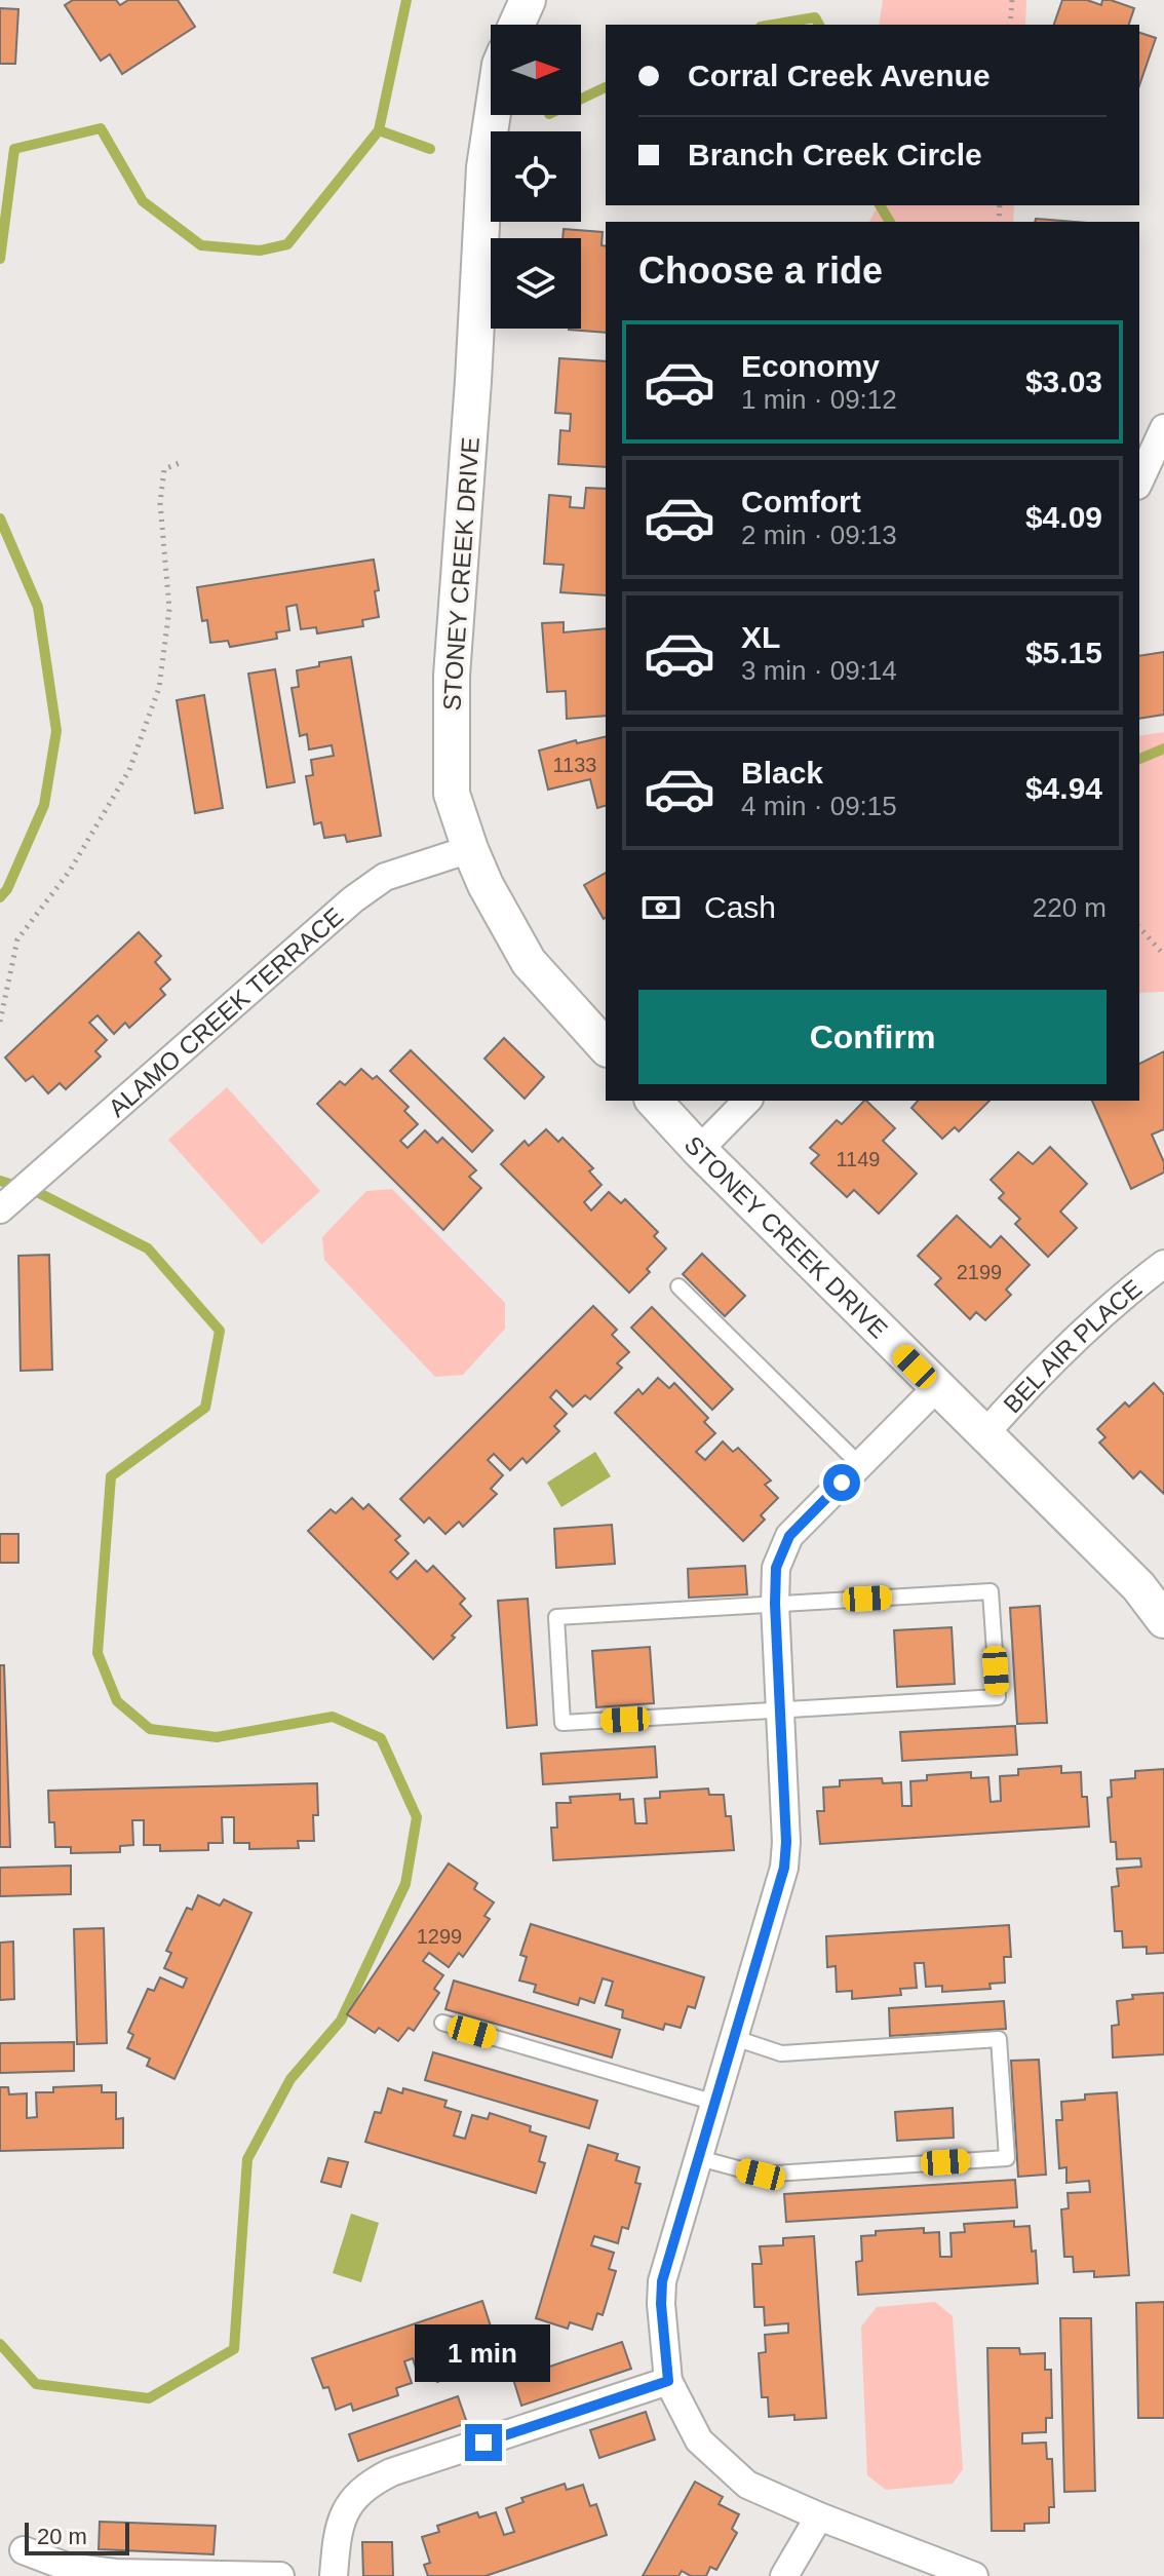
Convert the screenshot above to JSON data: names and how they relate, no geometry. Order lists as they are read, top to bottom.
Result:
{
  "streets": {
    "street": ["STONEY CREEK DRIVE", "ALAMO CREEK TERRACE", "BEL AIR PLACE"]
  },
  "crossings": [
    ["STONEY CREEK DRIVE", "ALAMO CREEK TERRACE"],
    ["STONEY CREEK DRIVE", "BEL AIR PLACE"]
  ],
  "house_numbers": [
    "1133",
    "1149",
    "2199",
    "1299"
  ],
  "scale_bar": "20 m",
  "north": "right",
  "page": {
    "banner": ["Corral Creek Avenue", "Branch Creek Circle"],
    "heading": "Choose a ride",
    "list": [
      {
        "name": "Economy",
        "note": "1 min · 09:12",
        "value": "$3.03"
      },
      {
        "name": "Comfort",
        "note": "2 min · 09:13",
        "value": "$4.09"
      },
      {
        "name": "XL",
        "note": "3 min · 09:14",
        "value": "$5.15"
      },
      {
        "name": "Black",
        "note": "4 min · 09:15",
        "value": "$4.94"
      }
    ],
    "pay": ["Cash", "220 m"],
    "buttons": "Confirm",
    "bubble": "1 min",
    "scale": "20 m"
  }
}
